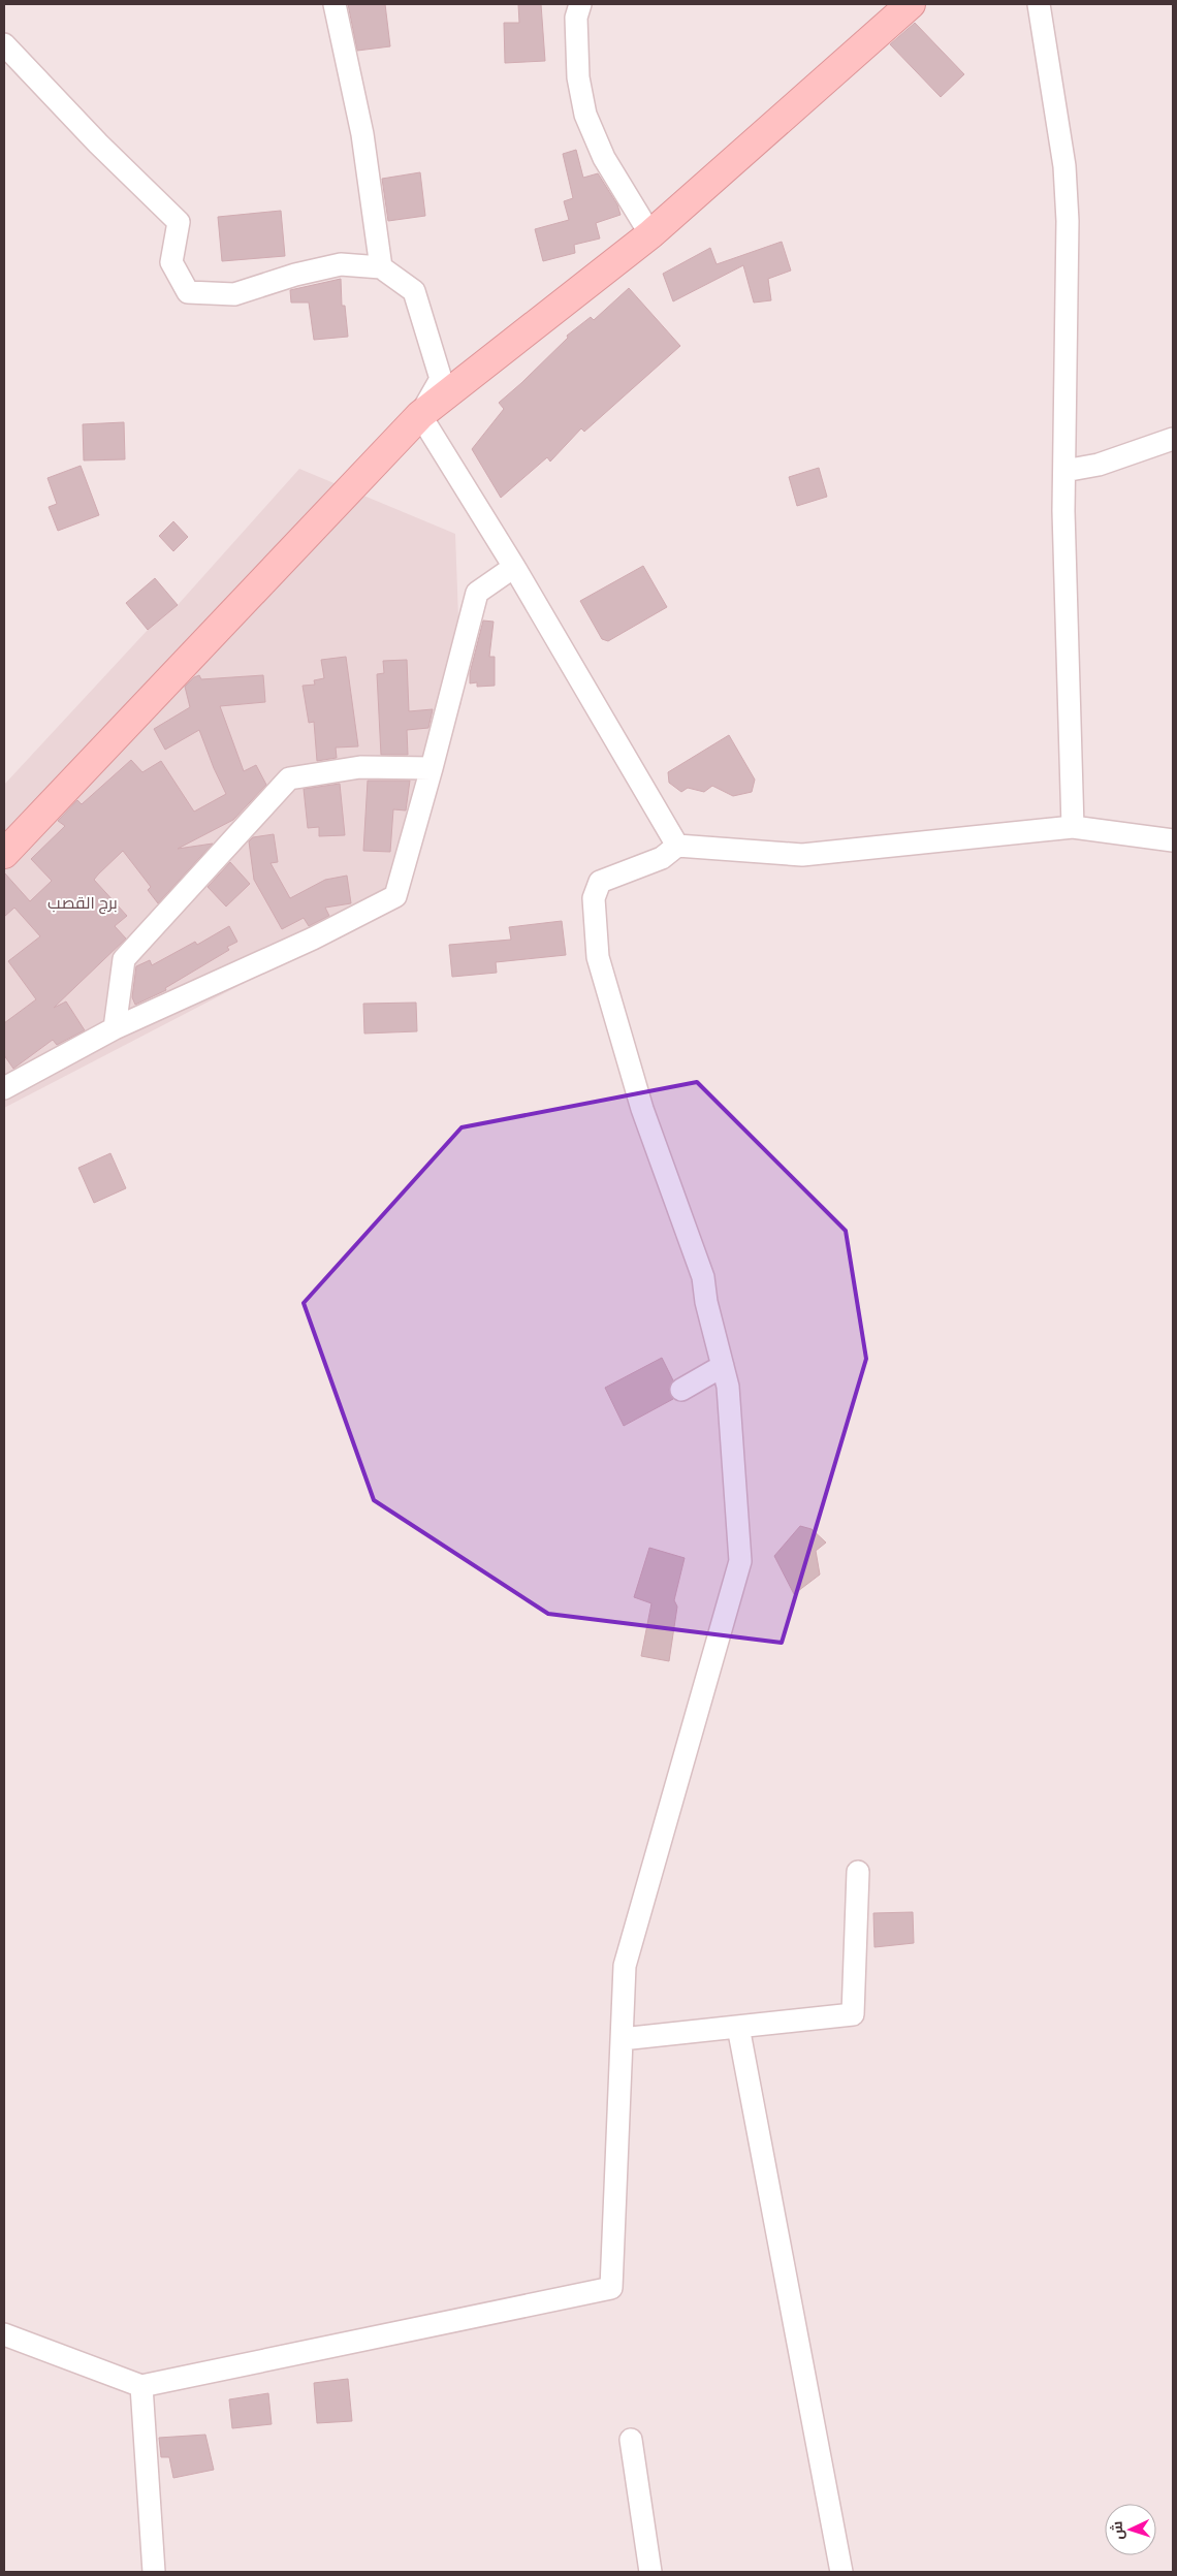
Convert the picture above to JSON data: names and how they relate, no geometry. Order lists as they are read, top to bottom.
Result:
{
  "districts": ["برج القصب"],
  "north": "left"
}
